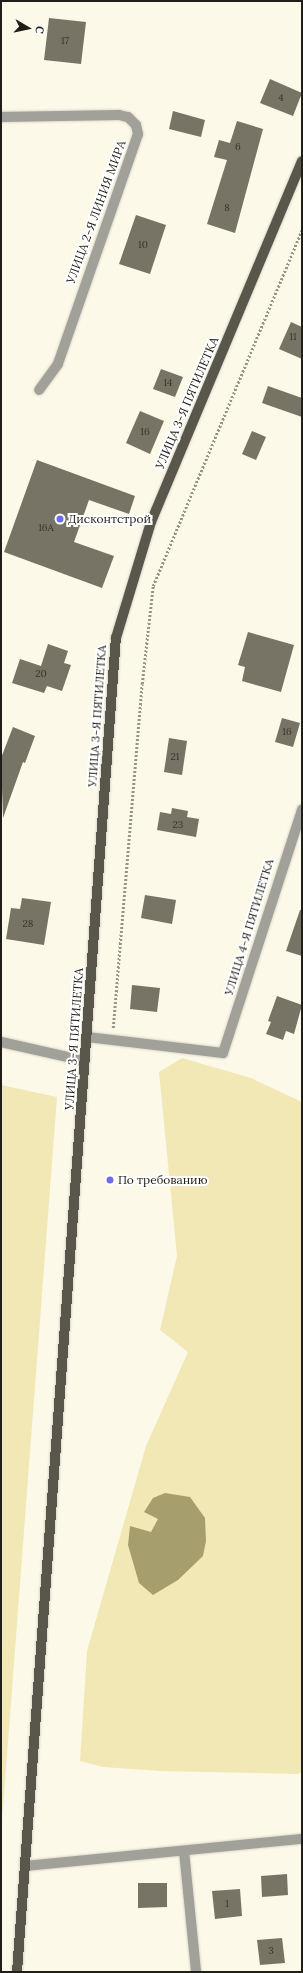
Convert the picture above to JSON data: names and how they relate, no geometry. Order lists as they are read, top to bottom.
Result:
{
  "streets": {
    "main road": ["УЛИЦА 3-Я ПЯТИЛЕТКА"],
    "street": ["УЛИЦА 2-Я ЛИНИЯ МИРА", "УЛИЦА 4-Я ПЯТИЛЕТКА"]
  },
  "places": ["Дисконтстрой", "По требованию"],
  "house_numbers": [
    "17",
    "4",
    "6",
    "8",
    "10",
    "11",
    "14",
    "16",
    "16А",
    "20",
    "16",
    "21",
    "23",
    "28",
    "1",
    "3"
  ],
  "north": "right"
}
